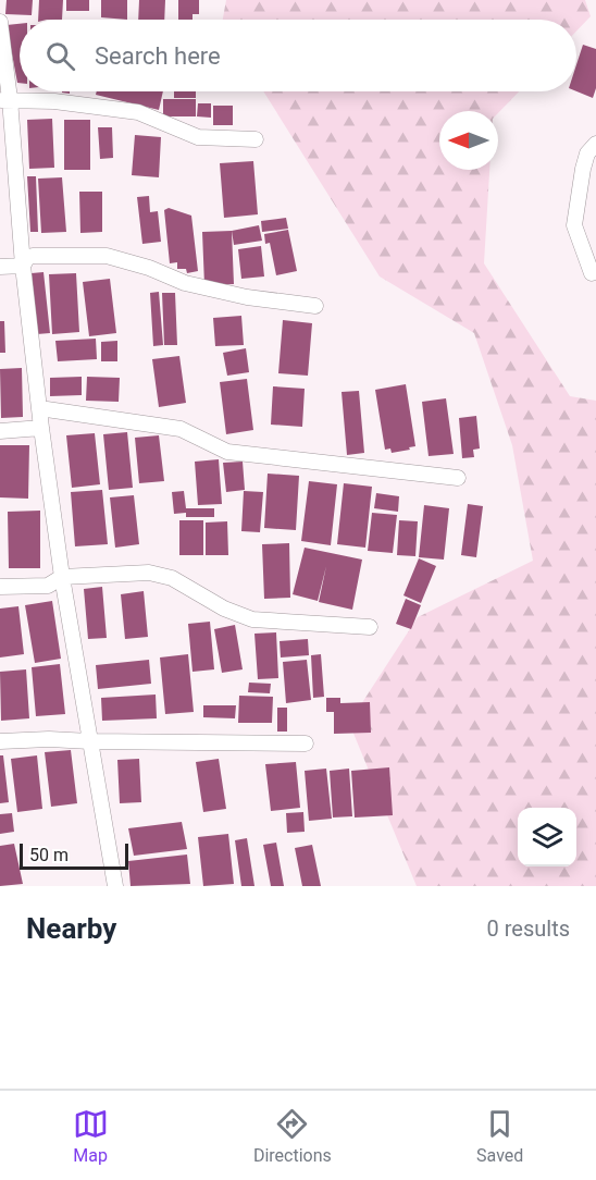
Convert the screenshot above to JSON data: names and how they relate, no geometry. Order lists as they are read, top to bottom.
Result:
{
  "scale_bar": "50 m",
  "north": "left",
  "page": {
    "search": "Search here",
    "scale": "50 m",
    "heading": ["Nearby", "0 results"],
    "nav": ["Map", "Directions", "Saved"]
  }
}
